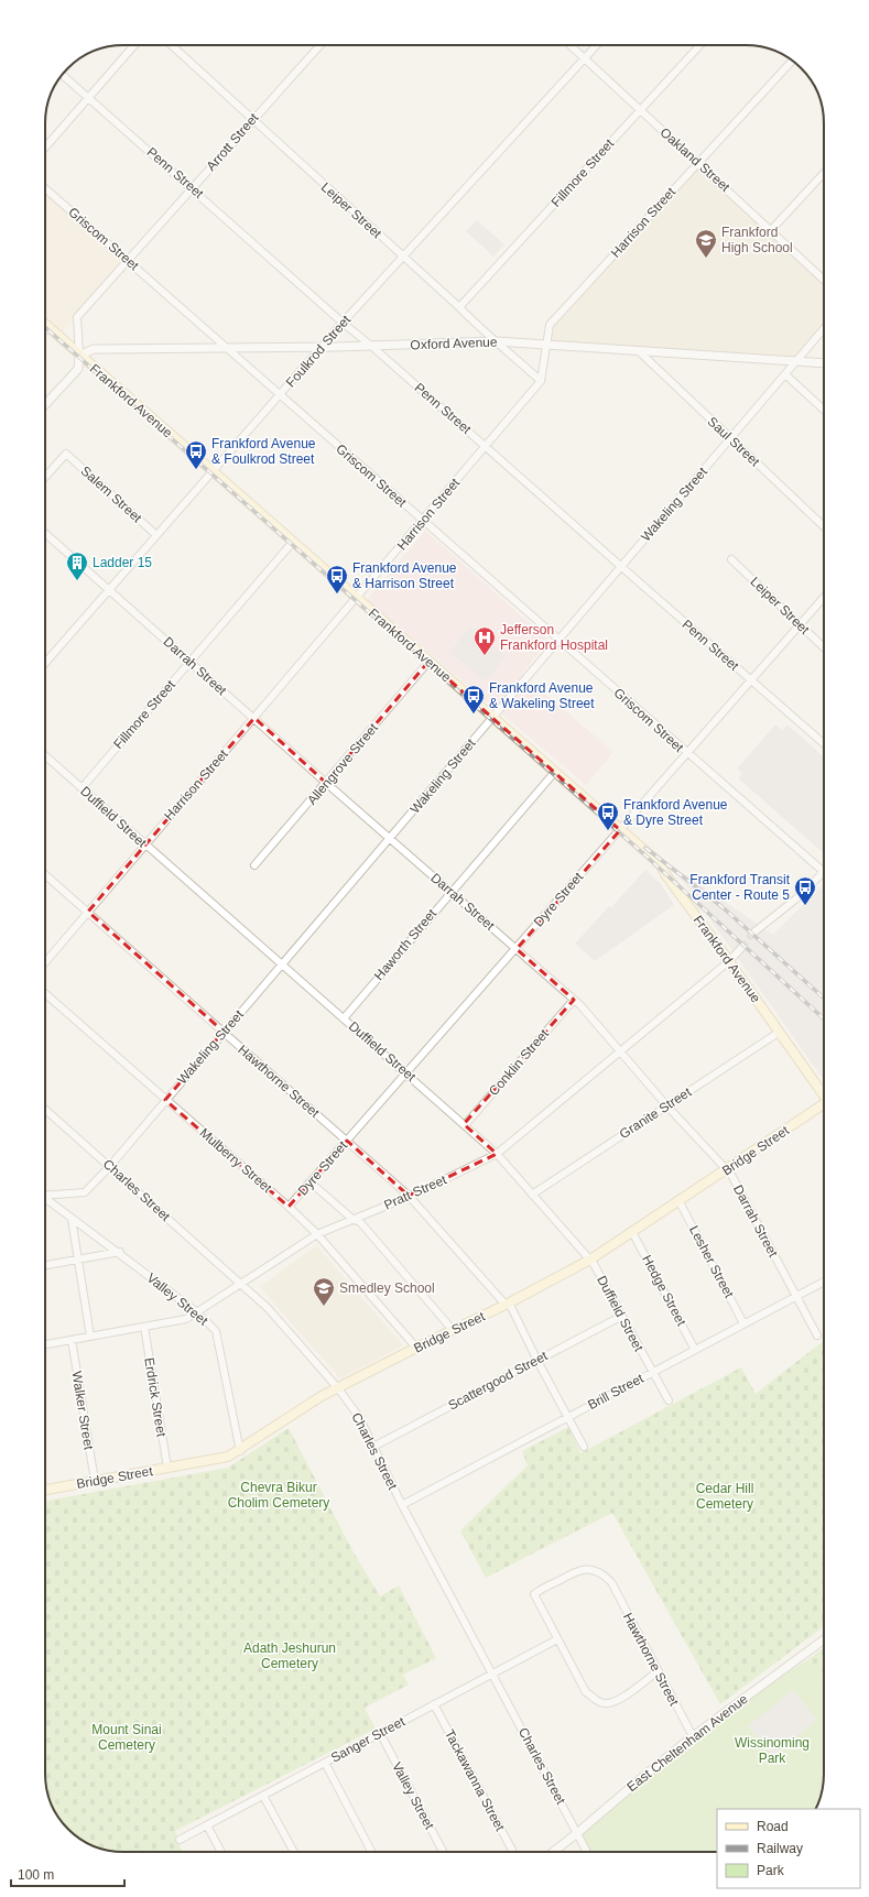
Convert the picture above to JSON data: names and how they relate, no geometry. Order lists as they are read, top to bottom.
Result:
{
  "streets": {
    "main road": ["Frankford Avenue", "Bridge Street"],
    "street": [
      "Arrott Street",
      "Oakland Street",
      "Penn Street",
      "Fillmore Street",
      "Leiper Street",
      "Harrison Street",
      "Griscom Street",
      "Oxford Avenue",
      "Foulkrod Street",
      "Saul Street",
      "Salem Street",
      "Wakeling Street",
      "Darrah Street",
      "Allengrove Street",
      "Duffield Street",
      "Dyre Street",
      "Haworth Street",
      "Conklin Street",
      "Hawthorne Street",
      "Granite Street",
      "Mulberry Street",
      "Charles Street",
      "Pratt Street",
      "Lesher Street",
      "Hedge Street",
      "Valley Street",
      "Scattergood Street",
      "Brill Street",
      "Erdrick Street",
      "Walker Street",
      "Sanger Street",
      "East Cheltenham Avenue",
      "Tackawanna Street"
    ]
  },
  "crossings": [
    ["Arrott Street", "Penn Street"],
    ["Arrott Street", "Leiper Street"],
    ["Arrott Street", "Griscom Street"],
    ["Arrott Street", "Oxford Avenue"],
    ["Arrott Street", "Frankford Avenue"],
    ["Oakland Street", "Fillmore Street"],
    ["Oakland Street", "Harrison Street"],
    ["Oakland Street", "Foulkrod Street"],
    ["Penn Street", "Harrison Street"],
    ["Penn Street", "Oxford Avenue"],
    ["Penn Street", "Foulkrod Street"],
    ["Penn Street", "Wakeling Street"],
    ["Penn Street", "Dyre Street"],
    ["Fillmore Street", "Leiper Street"],
    ["Fillmore Street", "Frankford Avenue"],
    ["Fillmore Street", "Darrah Street"],
    ["Fillmore Street", "Duffield Street"],
    ["Leiper Street", "Harrison Street"],
    ["Leiper Street", "Oxford Avenue"],
    ["Leiper Street", "Foulkrod Street"],
    ["Leiper Street", "Dyre Street"],
    ["Harrison Street", "Griscom Street"],
    ["Harrison Street", "Oxford Avenue"],
    ["Harrison Street", "Frankford Avenue"],
    ["Harrison Street", "Darrah Street"],
    ["Harrison Street", "Duffield Street"],
    ["Harrison Street", "Hawthorne Street"],
    ["Griscom Street", "Oxford Avenue"],
    ["Griscom Street", "Foulkrod Street"],
    ["Griscom Street", "Wakeling Street"],
    ["Griscom Street", "Dyre Street"],
    ["Oxford Avenue", "Foulkrod Street"],
    ["Oxford Avenue", "Frankford Avenue"],
    ["Oxford Avenue", "Saul Street"],
    ["Oxford Avenue", "Wakeling Street"],
    ["Foulkrod Street", "Frankford Avenue"],
    ["Foulkrod Street", "Salem Street"],
    ["Foulkrod Street", "Darrah Street"],
    ["Frankford Avenue", "Wakeling Street"],
    ["Frankford Avenue", "Allengrove Street"],
    ["Frankford Avenue", "Dyre Street"],
    ["Frankford Avenue", "Haworth Street"],
    ["Frankford Avenue", "Granite Street"],
    ["Frankford Avenue", "Pratt Street"],
    ["Saul Street", "Wakeling Street"],
    ["Wakeling Street", "Darrah Street"],
    ["Wakeling Street", "Duffield Street"],
    ["Wakeling Street", "Hawthorne Street"],
    ["Wakeling Street", "Mulberry Street"],
    ["Wakeling Street", "Charles Street"],
    ["Darrah Street", "Allengrove Street"],
    ["Darrah Street", "Dyre Street"],
    ["Darrah Street", "Haworth Street"],
    ["Darrah Street", "Conklin Street"],
    ["Darrah Street", "Granite Street"],
    ["Darrah Street", "Bridge Street"],
    ["Darrah Street", "Pratt Street"],
    ["Darrah Street", "Brill Street"],
    ["Duffield Street", "Dyre Street"],
    ["Duffield Street", "Haworth Street"],
    ["Duffield Street", "Conklin Street"],
    ["Duffield Street", "Granite Street"],
    ["Duffield Street", "Bridge Street"],
    ["Duffield Street", "Pratt Street"],
    ["Duffield Street", "Scattergood Street"],
    ["Duffield Street", "Brill Street"],
    ["Dyre Street", "Hawthorne Street"],
    ["Dyre Street", "Mulberry Street"],
    ["Hawthorne Street", "Bridge Street"],
    ["Hawthorne Street", "Pratt Street"],
    ["Hawthorne Street", "Scattergood Street"],
    ["Hawthorne Street", "Brill Street"],
    ["Hawthorne Street", "Sanger Street"],
    ["Hawthorne Street", "East Cheltenham Avenue"],
    ["Bridge Street", "Mulberry Street"],
    ["Bridge Street", "Charles Street"],
    ["Bridge Street", "Lesher Street"],
    ["Bridge Street", "Hedge Street"],
    ["Bridge Street", "Valley Street"],
    ["Bridge Street", "Erdrick Street"],
    ["Bridge Street", "Walker Street"],
    ["Mulberry Street", "Pratt Street"],
    ["Charles Street", "Pratt Street"],
    ["Charles Street", "Scattergood Street"],
    ["Charles Street", "Brill Street"],
    ["Charles Street", "Sanger Street"],
    ["Charles Street", "East Cheltenham Avenue"],
    ["Pratt Street", "Valley Street"],
    ["Pratt Street", "Erdrick Street"],
    ["Pratt Street", "Walker Street"],
    ["Lesher Street", "Brill Street"],
    ["Hedge Street", "Brill Street"],
    ["Valley Street", "Sanger Street"],
    ["Sanger Street", "Tackawanna Street"]
  ],
  "parks": [
    "Chevra Bikur Cholim Cemetery",
    "Cedar Hill Cemetery",
    "Adath Jeshurun Cemetery",
    "Mount Sinai Cemetery",
    "Wissinoming Park"
  ],
  "places": {
    "school or university": ["Frankford High School", "Smedley School"],
    "bus stop": [
      "Frankford Avenue & Foulkrod Street",
      "Frankford Avenue & Harrison Street",
      "Frankford Avenue & Wakeling Street",
      "Frankford Avenue & Dyre Street",
      "Frankford Transit Center - Route 5"
    ],
    "building": ["Ladder 15"],
    "hospital": ["Jefferson Frankford Hospital"]
  },
  "legend": ["Road", "Railway", "Park"],
  "scale_bar": "100 m"
}
